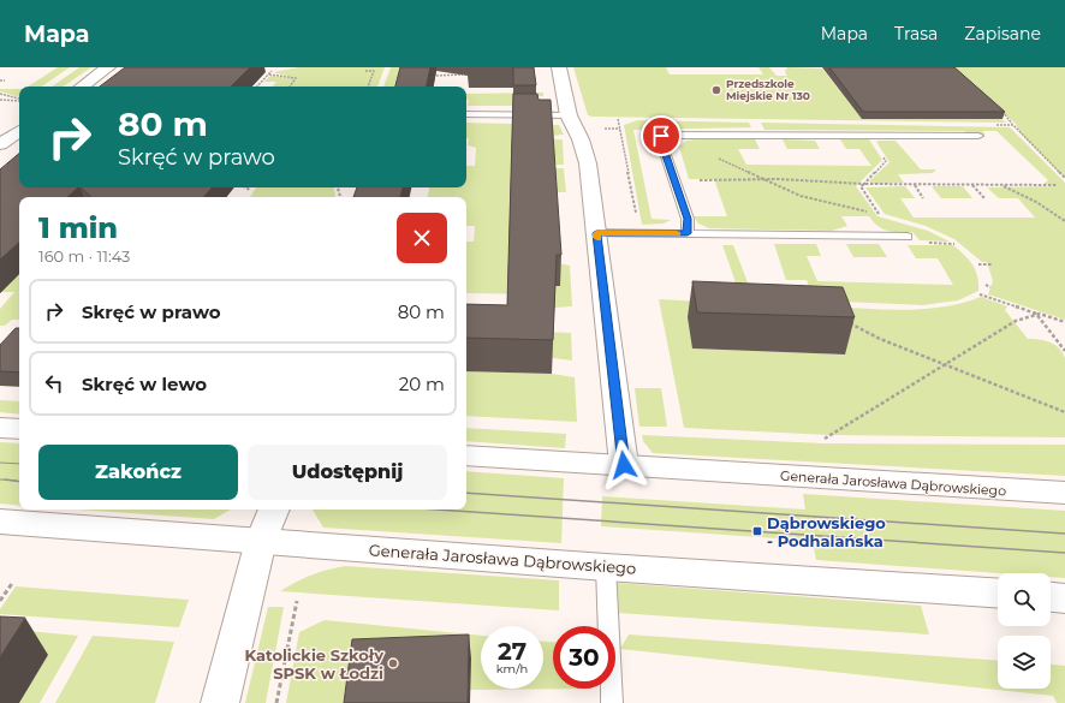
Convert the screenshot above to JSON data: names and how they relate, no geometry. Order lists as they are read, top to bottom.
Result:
{
  "streets": {
    "street": ["Generała Jarosława Dąbrowskiego"]
  },
  "places": {
    "other": ["Przedszkole Miejskie Nr 130", "Katolickie Szkoły SPSK w Łodzi"],
    "transit": ["Dąbrowskiego - Podhalańska"]
  },
  "page": {
    "header": "Mapa",
    "nav": ["Mapa", "Trasa", "Zapisane"],
    "turn": ["80 m", "Skręć w prawo"],
    "heading": ["1 min", "160 m · 11:43"],
    "list": [
      {
        "name": "Skręć w prawo",
        "value": "80 m"
      },
      {
        "name": "Skręć w lewo",
        "value": "20 m"
      }
    ],
    "buttons": ["Zakończ", "Udostępnij"],
    "speed": "27 km/h",
    "limit": "30"
  }
}
